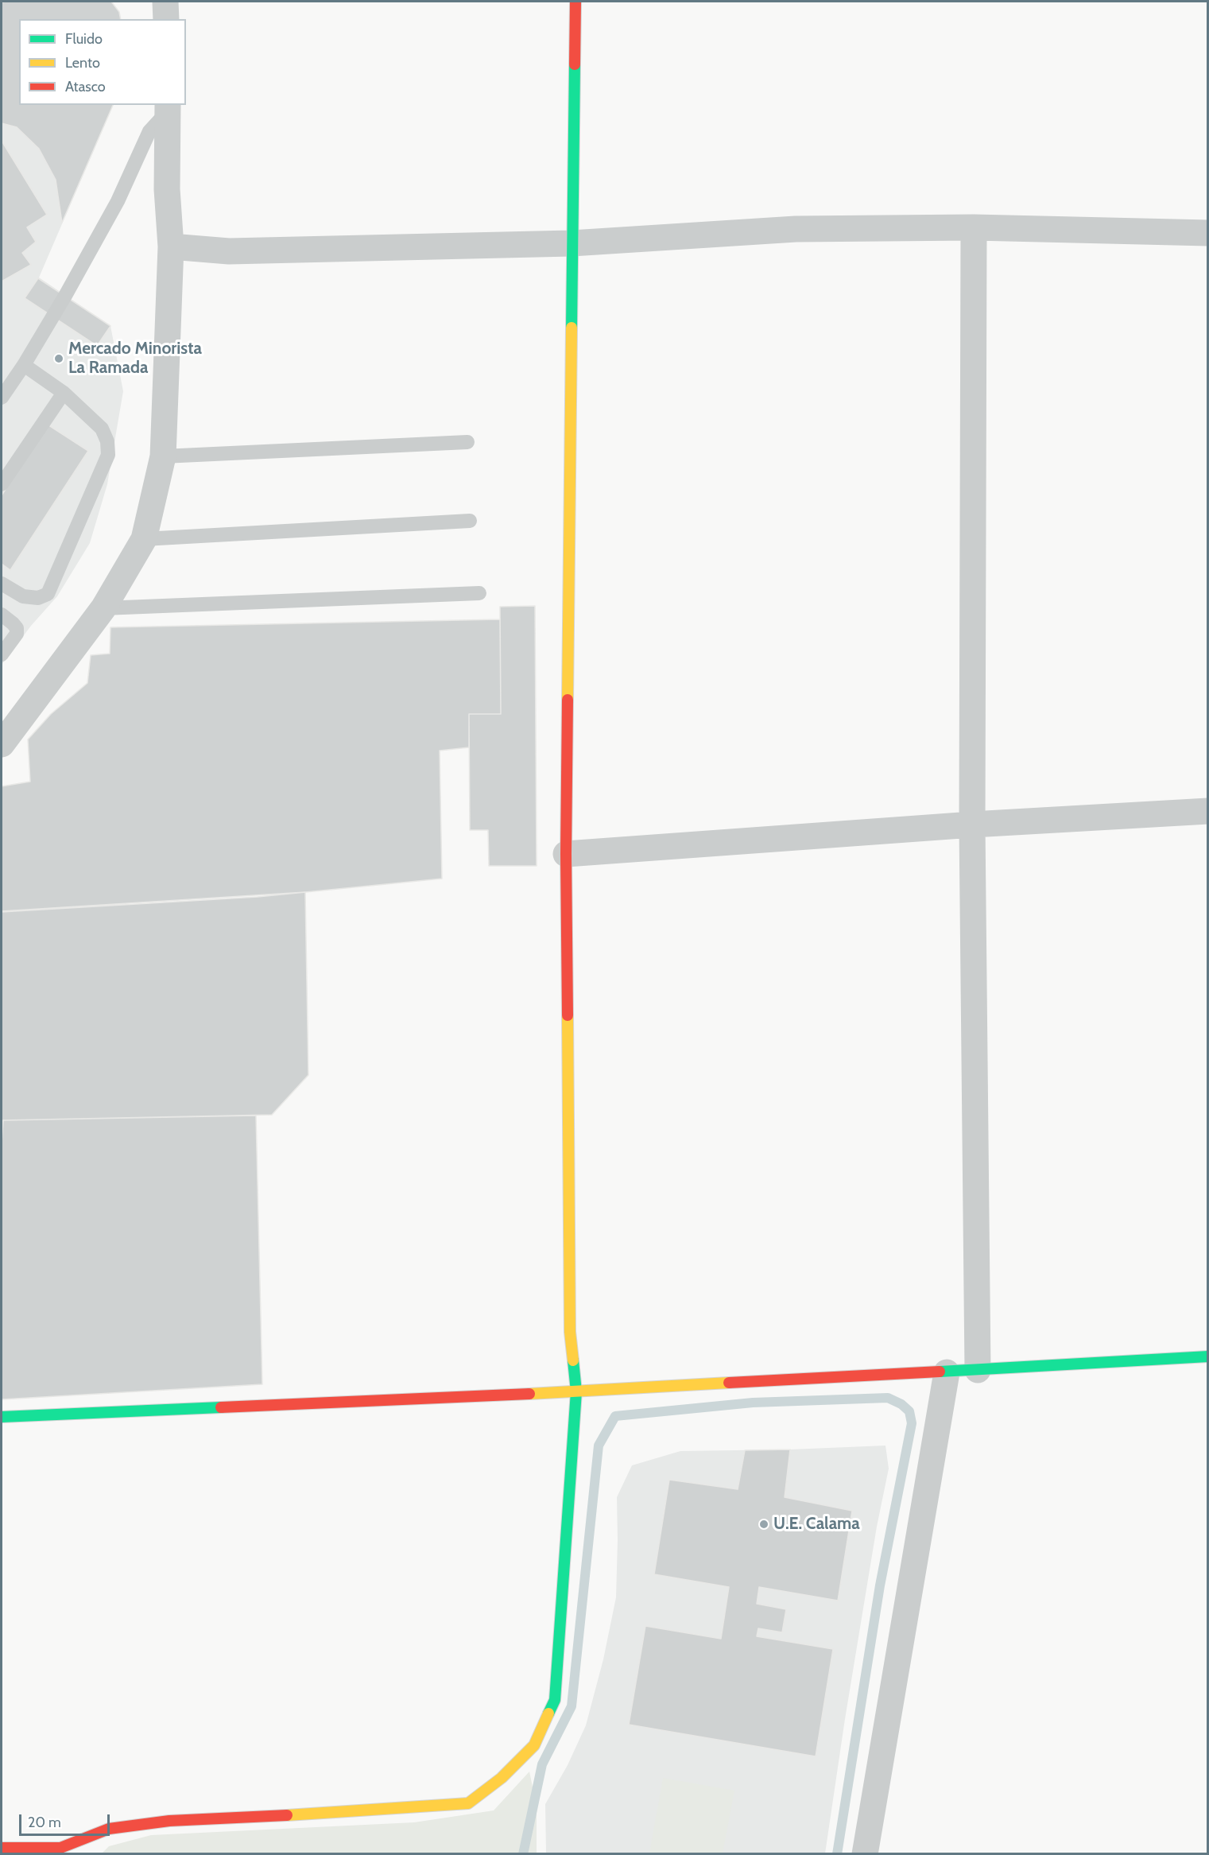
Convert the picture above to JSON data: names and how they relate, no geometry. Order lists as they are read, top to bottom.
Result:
{
  "places": ["Mercado Minorista La Ramada", "U.E. Calama"],
  "legend": ["Fluido", "Lento", "Atasco"],
  "scale_bar": "20 m"
}
